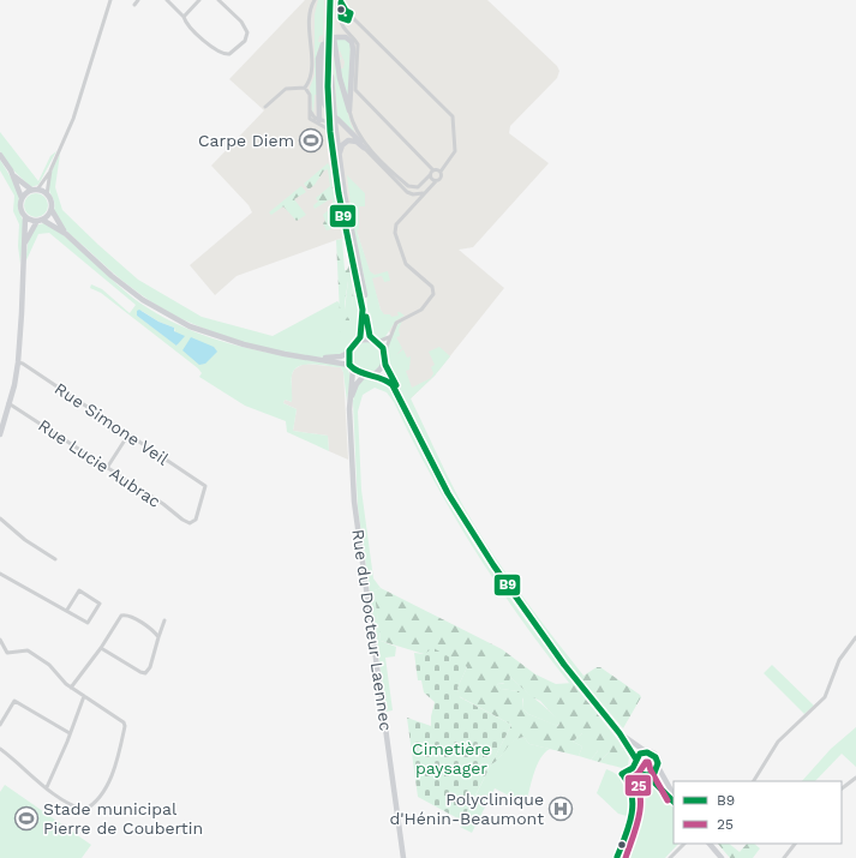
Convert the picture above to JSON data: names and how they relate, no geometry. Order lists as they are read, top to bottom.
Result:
{
  "streets": {
    "street": ["Rue Simone Veil", "Rue Lucie Aubrac", "Rue du Docteur Laennec"]
  },
  "crossings": [
    ["Rue Simone Veil", "Rue Lucie Aubrac"]
  ],
  "parks": ["Cimetière paysager"],
  "places": {
    "sports": ["Carpe Diem", "Stade municipal Pierre de Coubertin"],
    "hospital": ["Polyclinique d'Hénin-Beaumont"]
  },
  "lines": ["transit line B9", "transit line 25"],
  "legend": ["B9", "25"]
}
